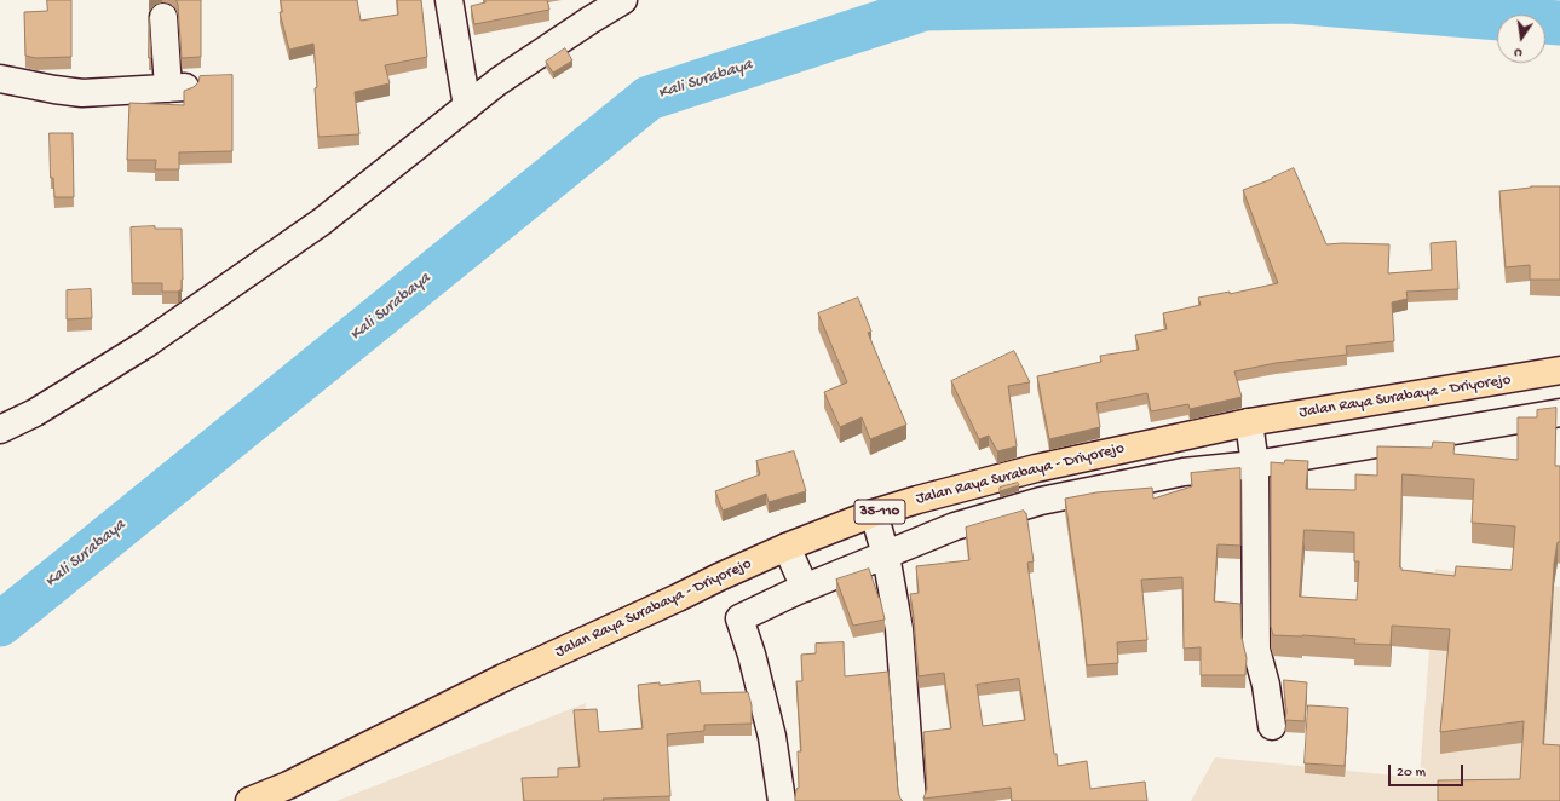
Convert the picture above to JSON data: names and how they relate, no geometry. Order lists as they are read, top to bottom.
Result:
{
  "streets": {
    "main road": ["Jalan Raya Surabaya - Driyorejo", "35-110"]
  },
  "water": ["Kali Surabaya"],
  "scale_bar": "20 m",
  "north": "bottom"
}
